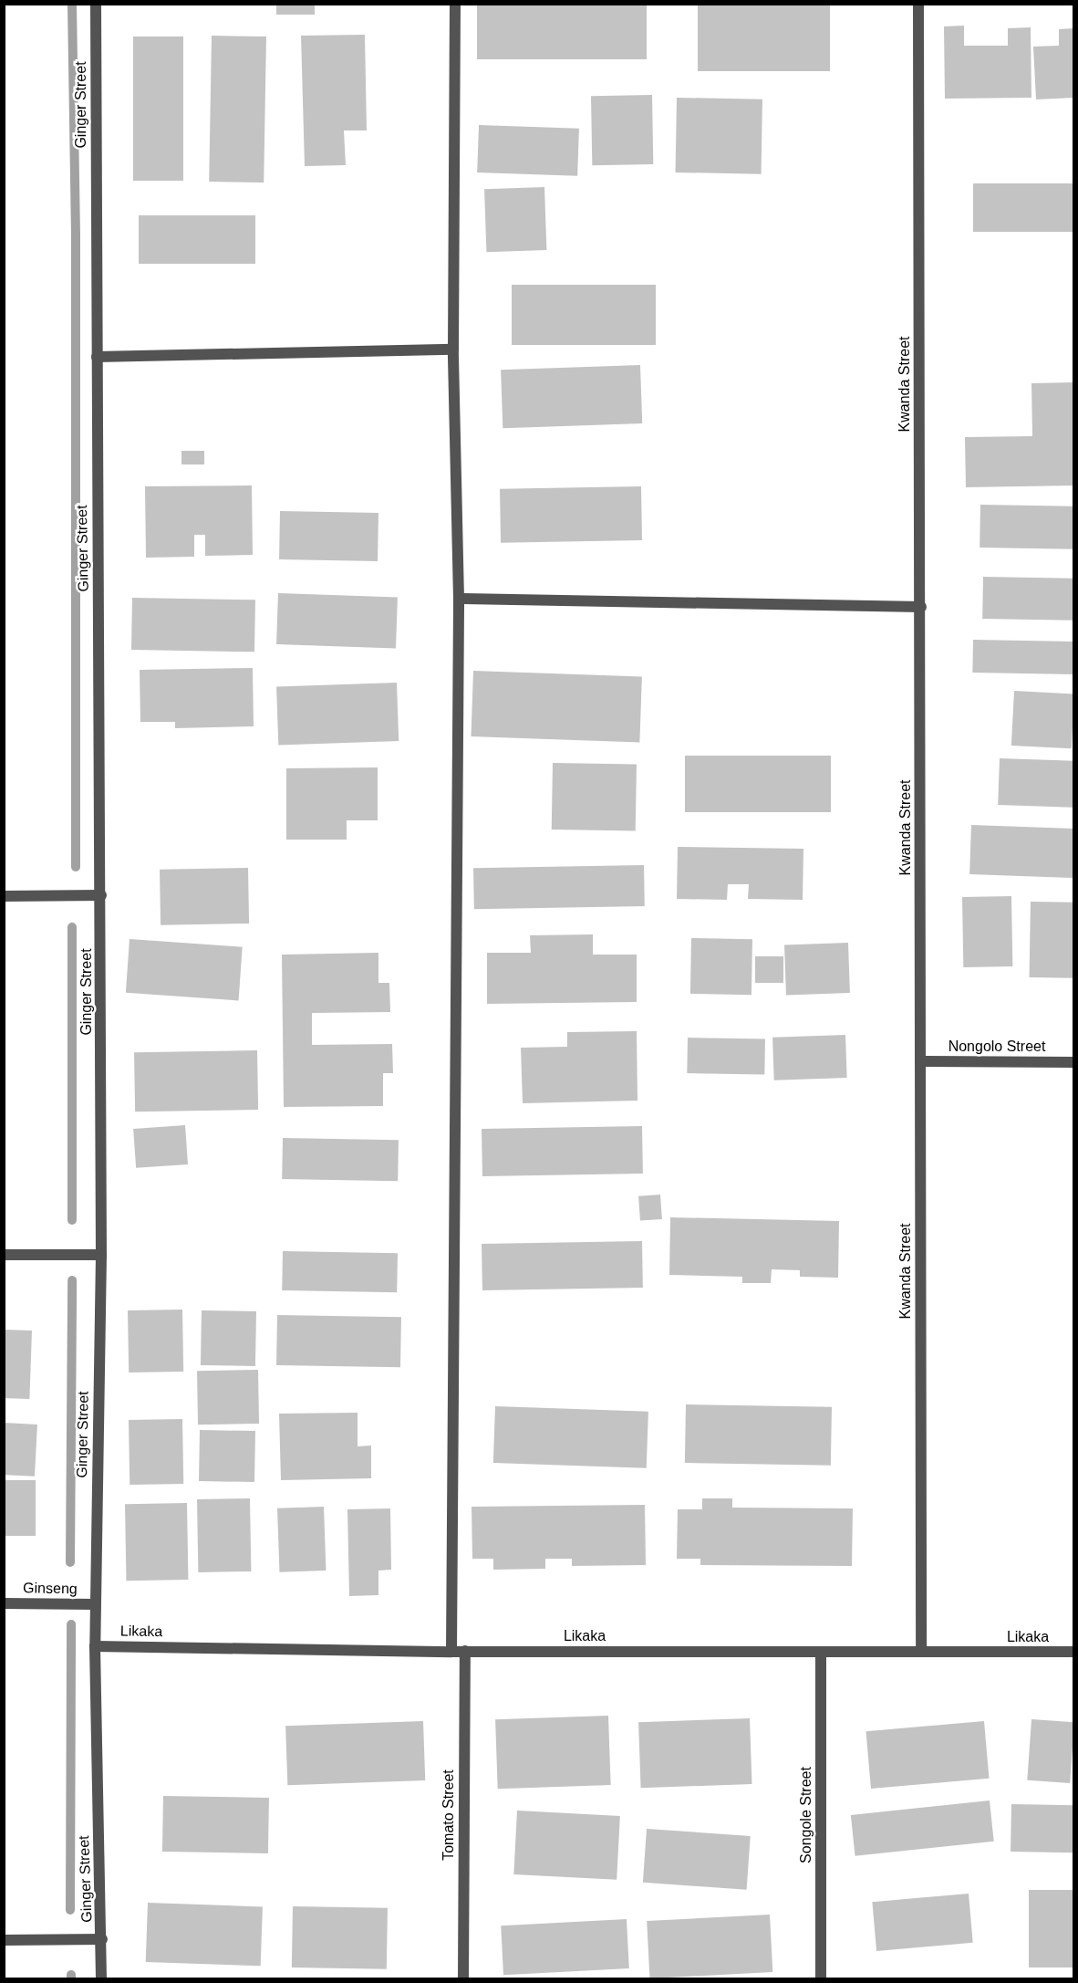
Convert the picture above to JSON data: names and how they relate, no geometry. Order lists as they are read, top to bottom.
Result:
{
  "streets": {
    "street": [
      "Ginger Street",
      "Kwanda Street",
      "Nongolo Street",
      "Ginseng",
      "Likaka",
      "Tomato Street",
      "Songole Street"
    ]
  },
  "crossings": [
    ["Ginger Street", "Ginseng"],
    ["Ginger Street", "Likaka"],
    ["Kwanda Street", "Nongolo Street"],
    ["Kwanda Street", "Likaka"],
    ["Likaka", "Tomato Street"],
    ["Likaka", "Songole Street"]
  ]
}
